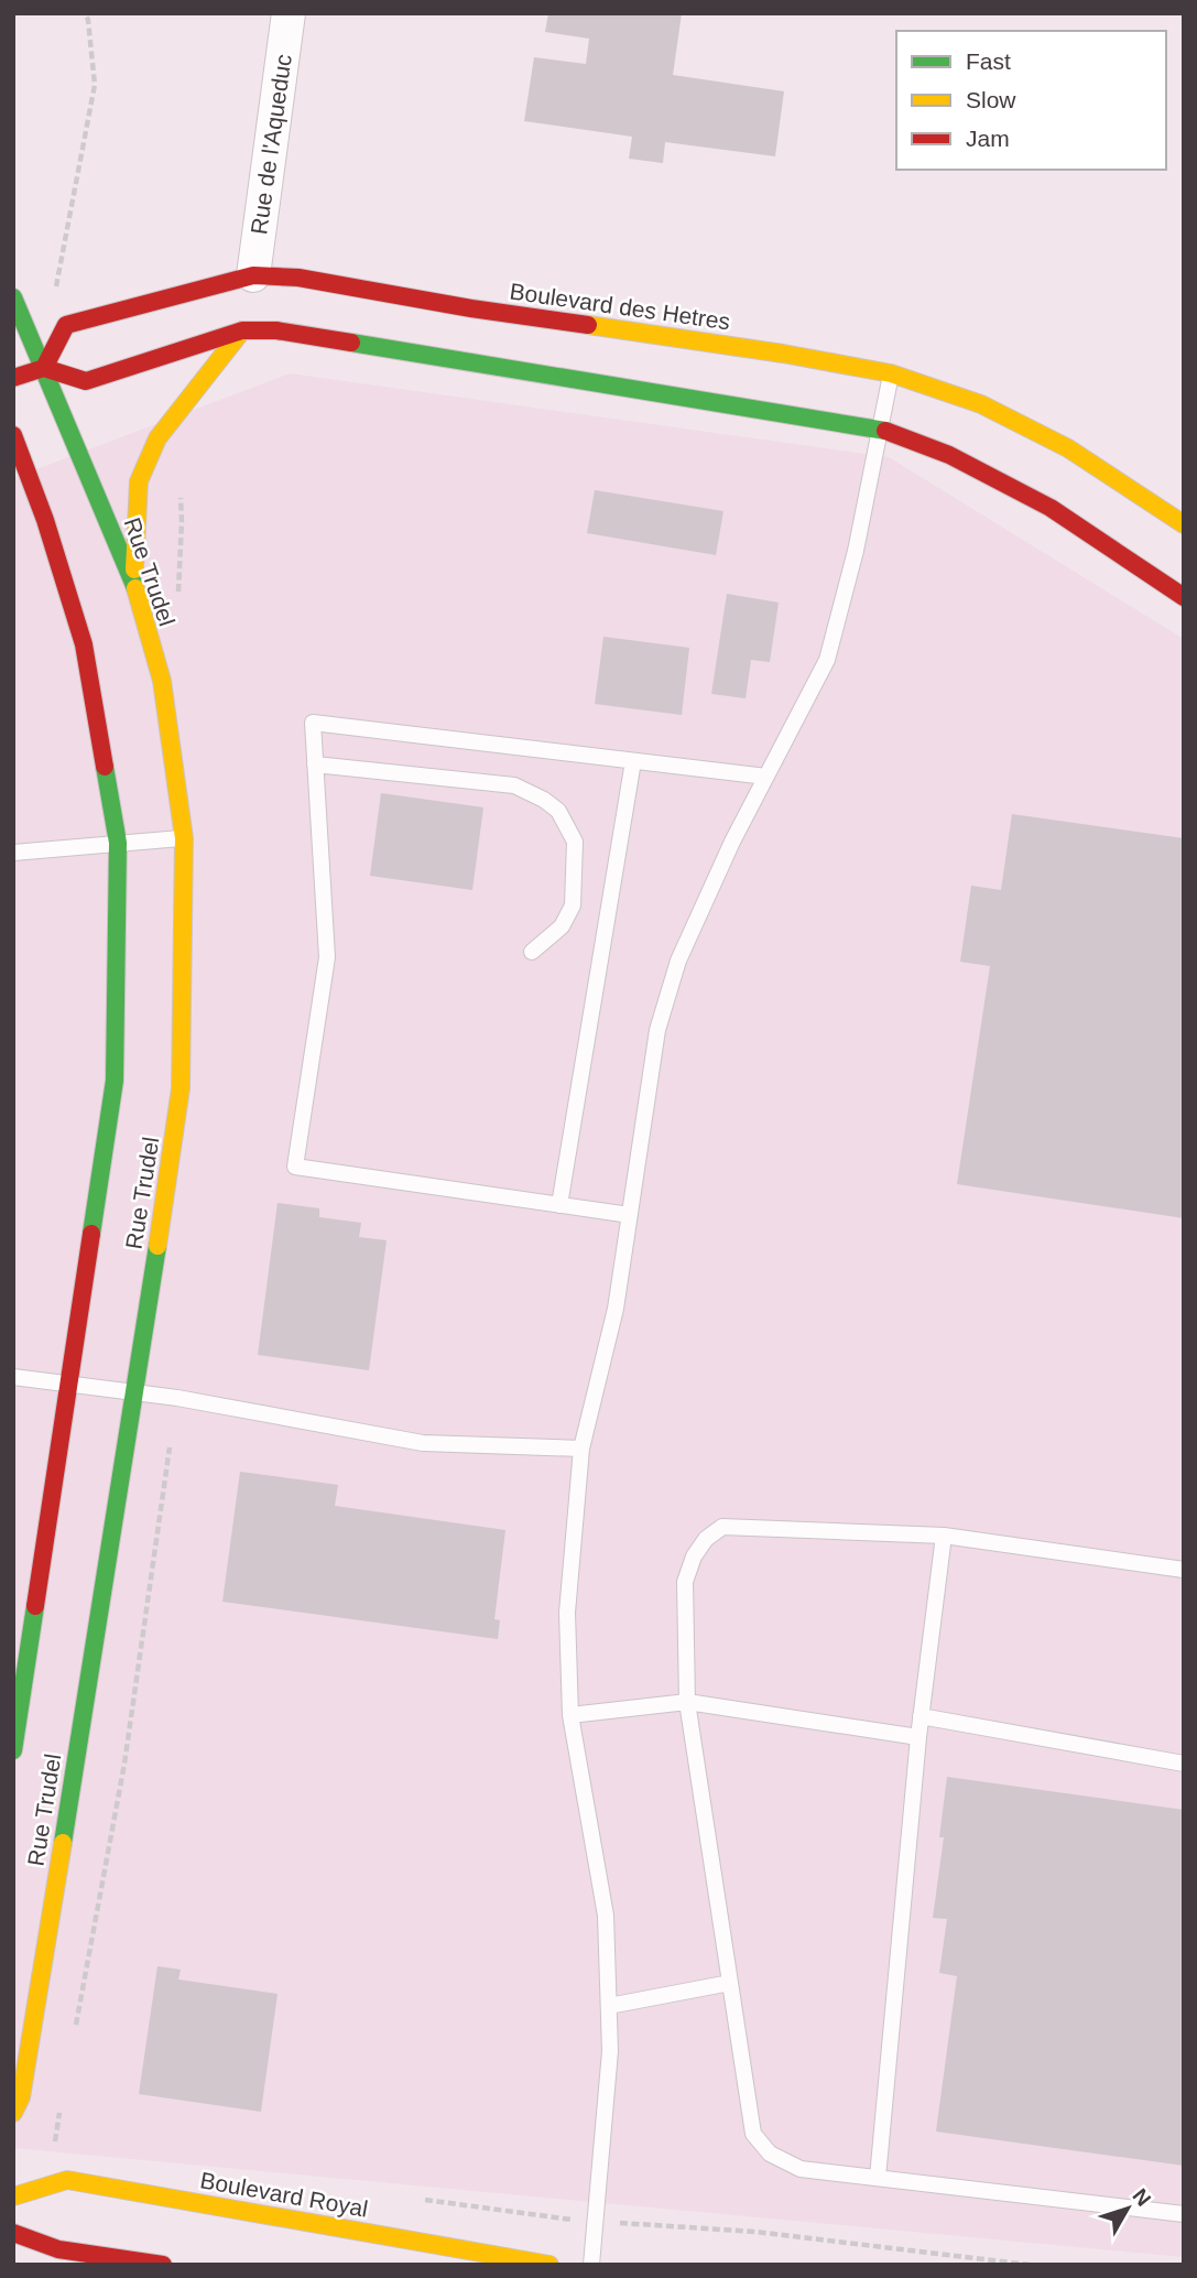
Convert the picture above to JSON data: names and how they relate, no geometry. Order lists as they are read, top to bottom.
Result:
{
  "streets": {
    "street": [
      "Rue de l'Aqueduc",
      "Boulevard des Hetres",
      "Rue Trudel",
      "Boulevard Royal"
    ]
  },
  "crossings": [
    ["Rue de l'Aqueduc", "Boulevard des Hetres"],
    ["Boulevard des Hetres", "Rue Trudel"]
  ],
  "legend": ["Fast", "Slow", "Jam"],
  "north": "top right"
}
